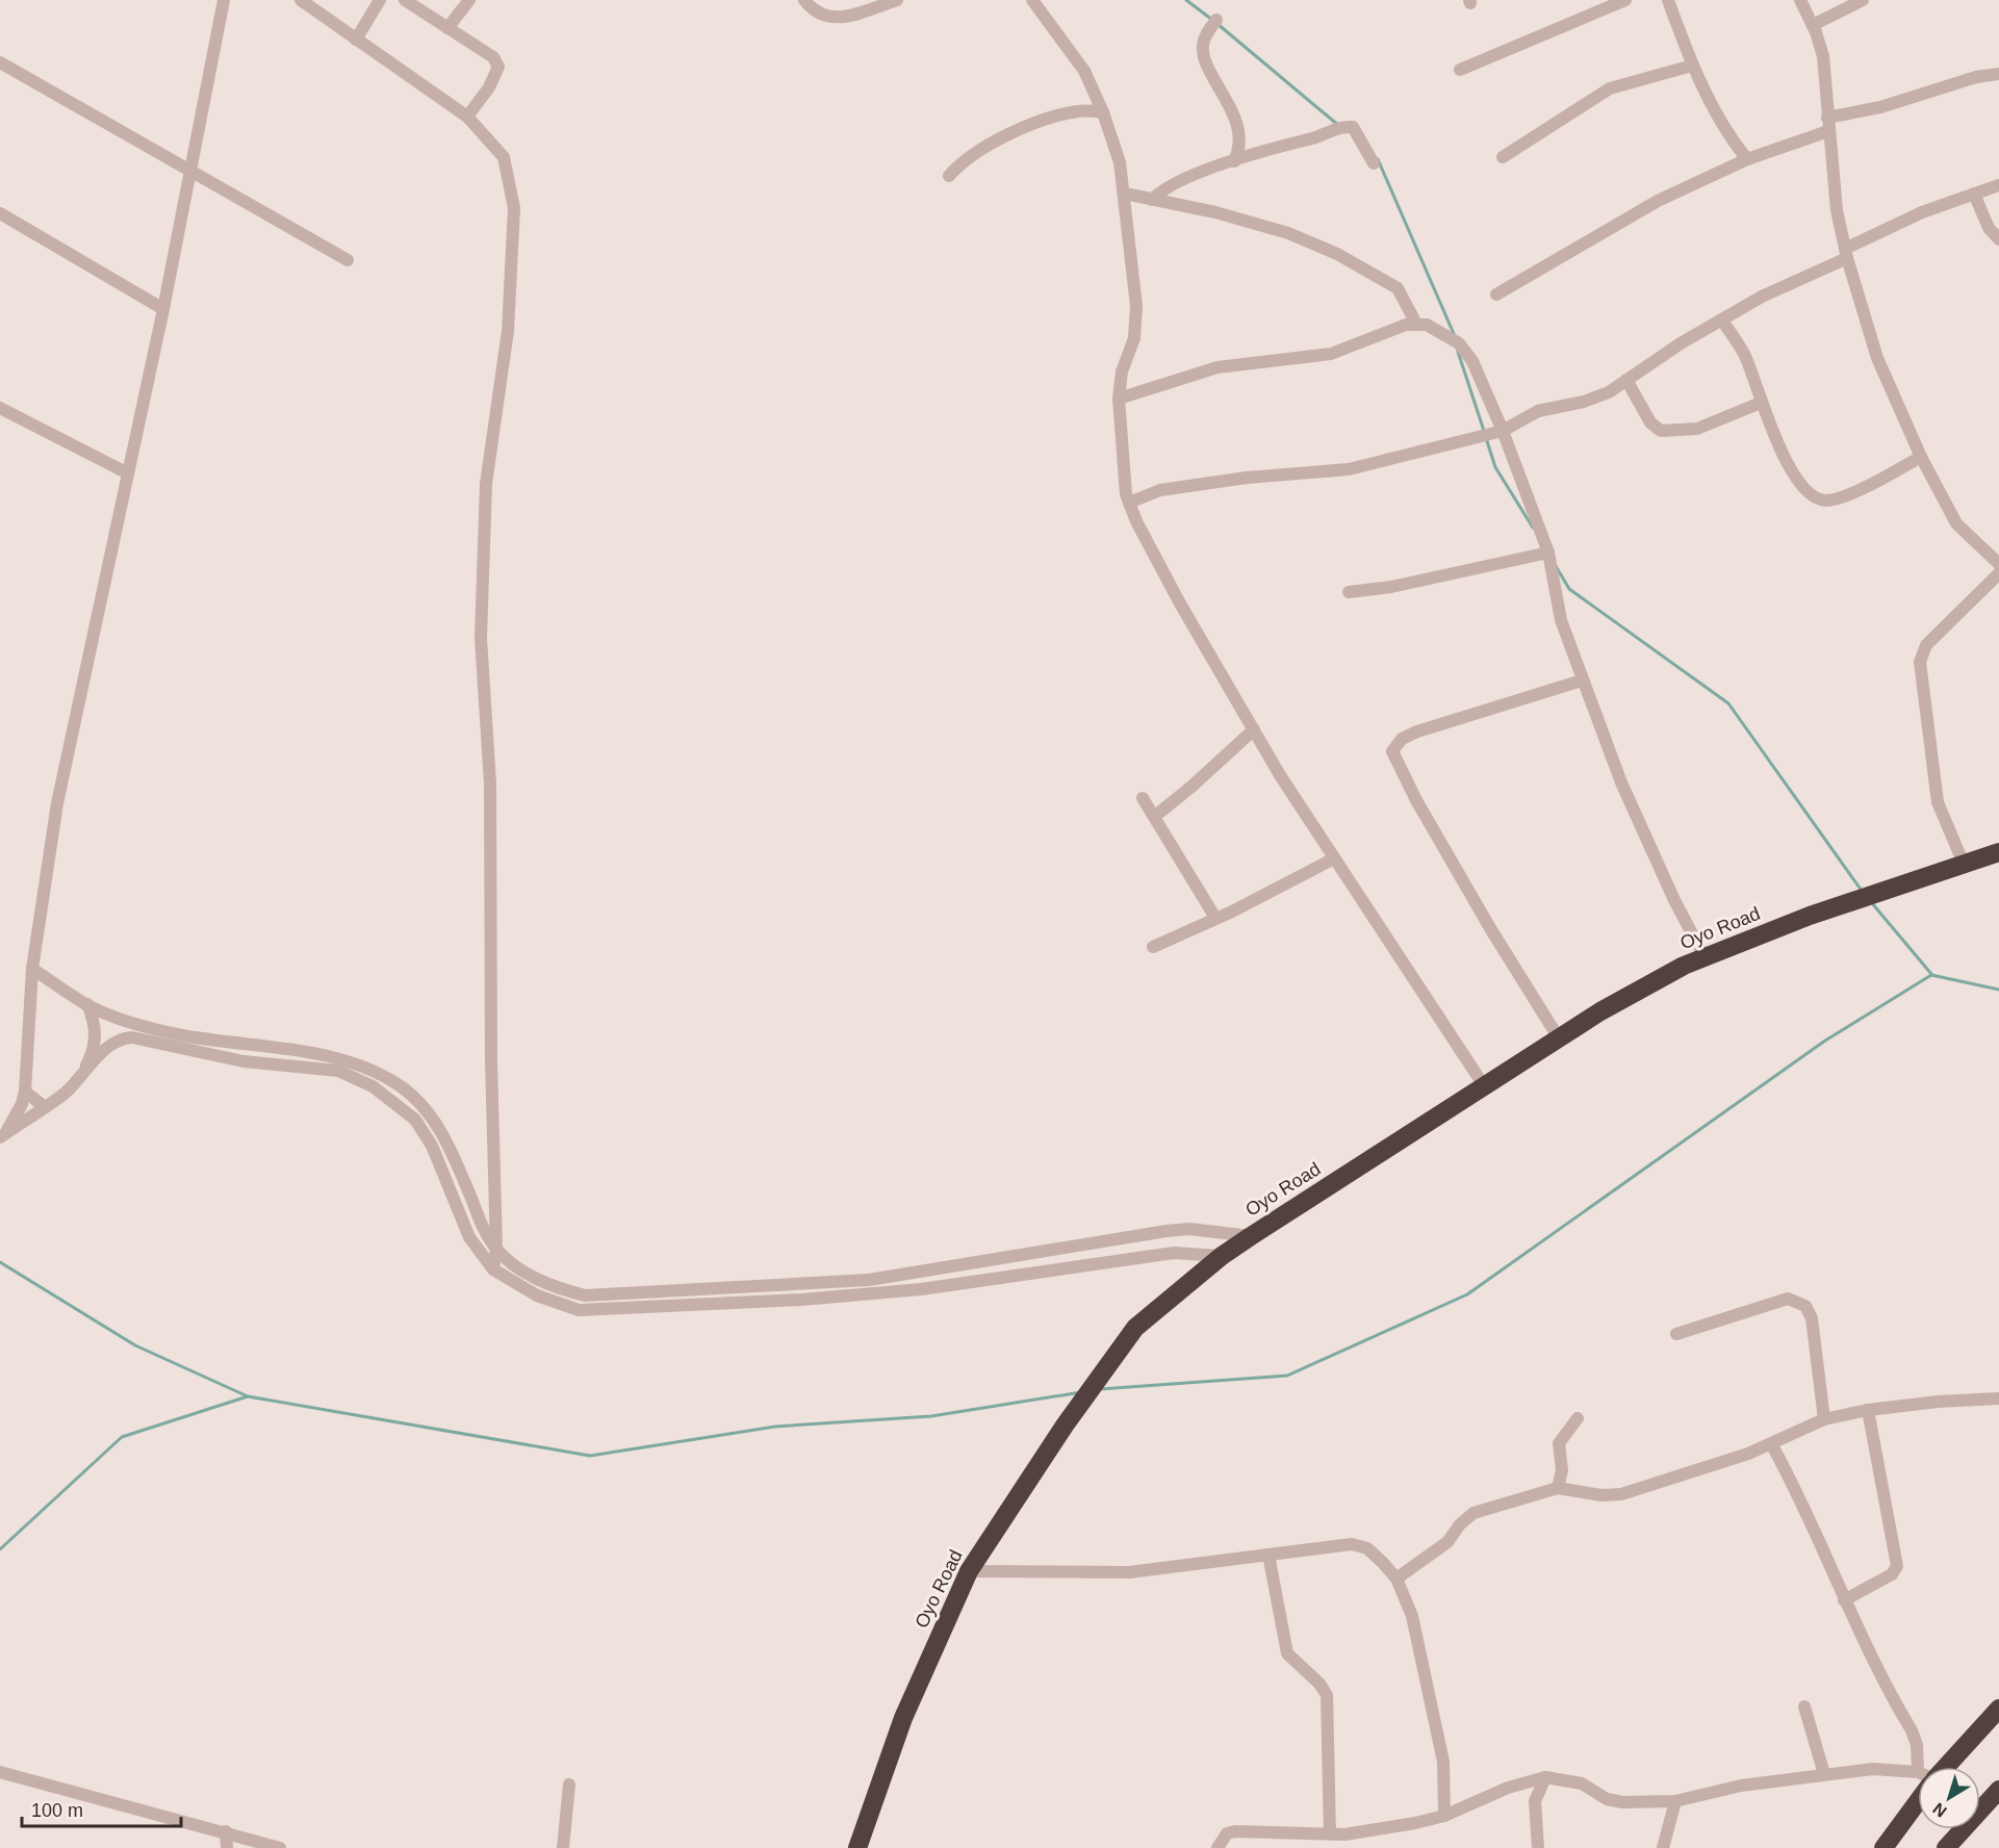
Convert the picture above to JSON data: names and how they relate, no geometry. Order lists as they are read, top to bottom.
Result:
{
  "streets": {
    "highway": ["Oyo Road"]
  },
  "scale_bar": "100 m",
  "north": "bottom left"
}
